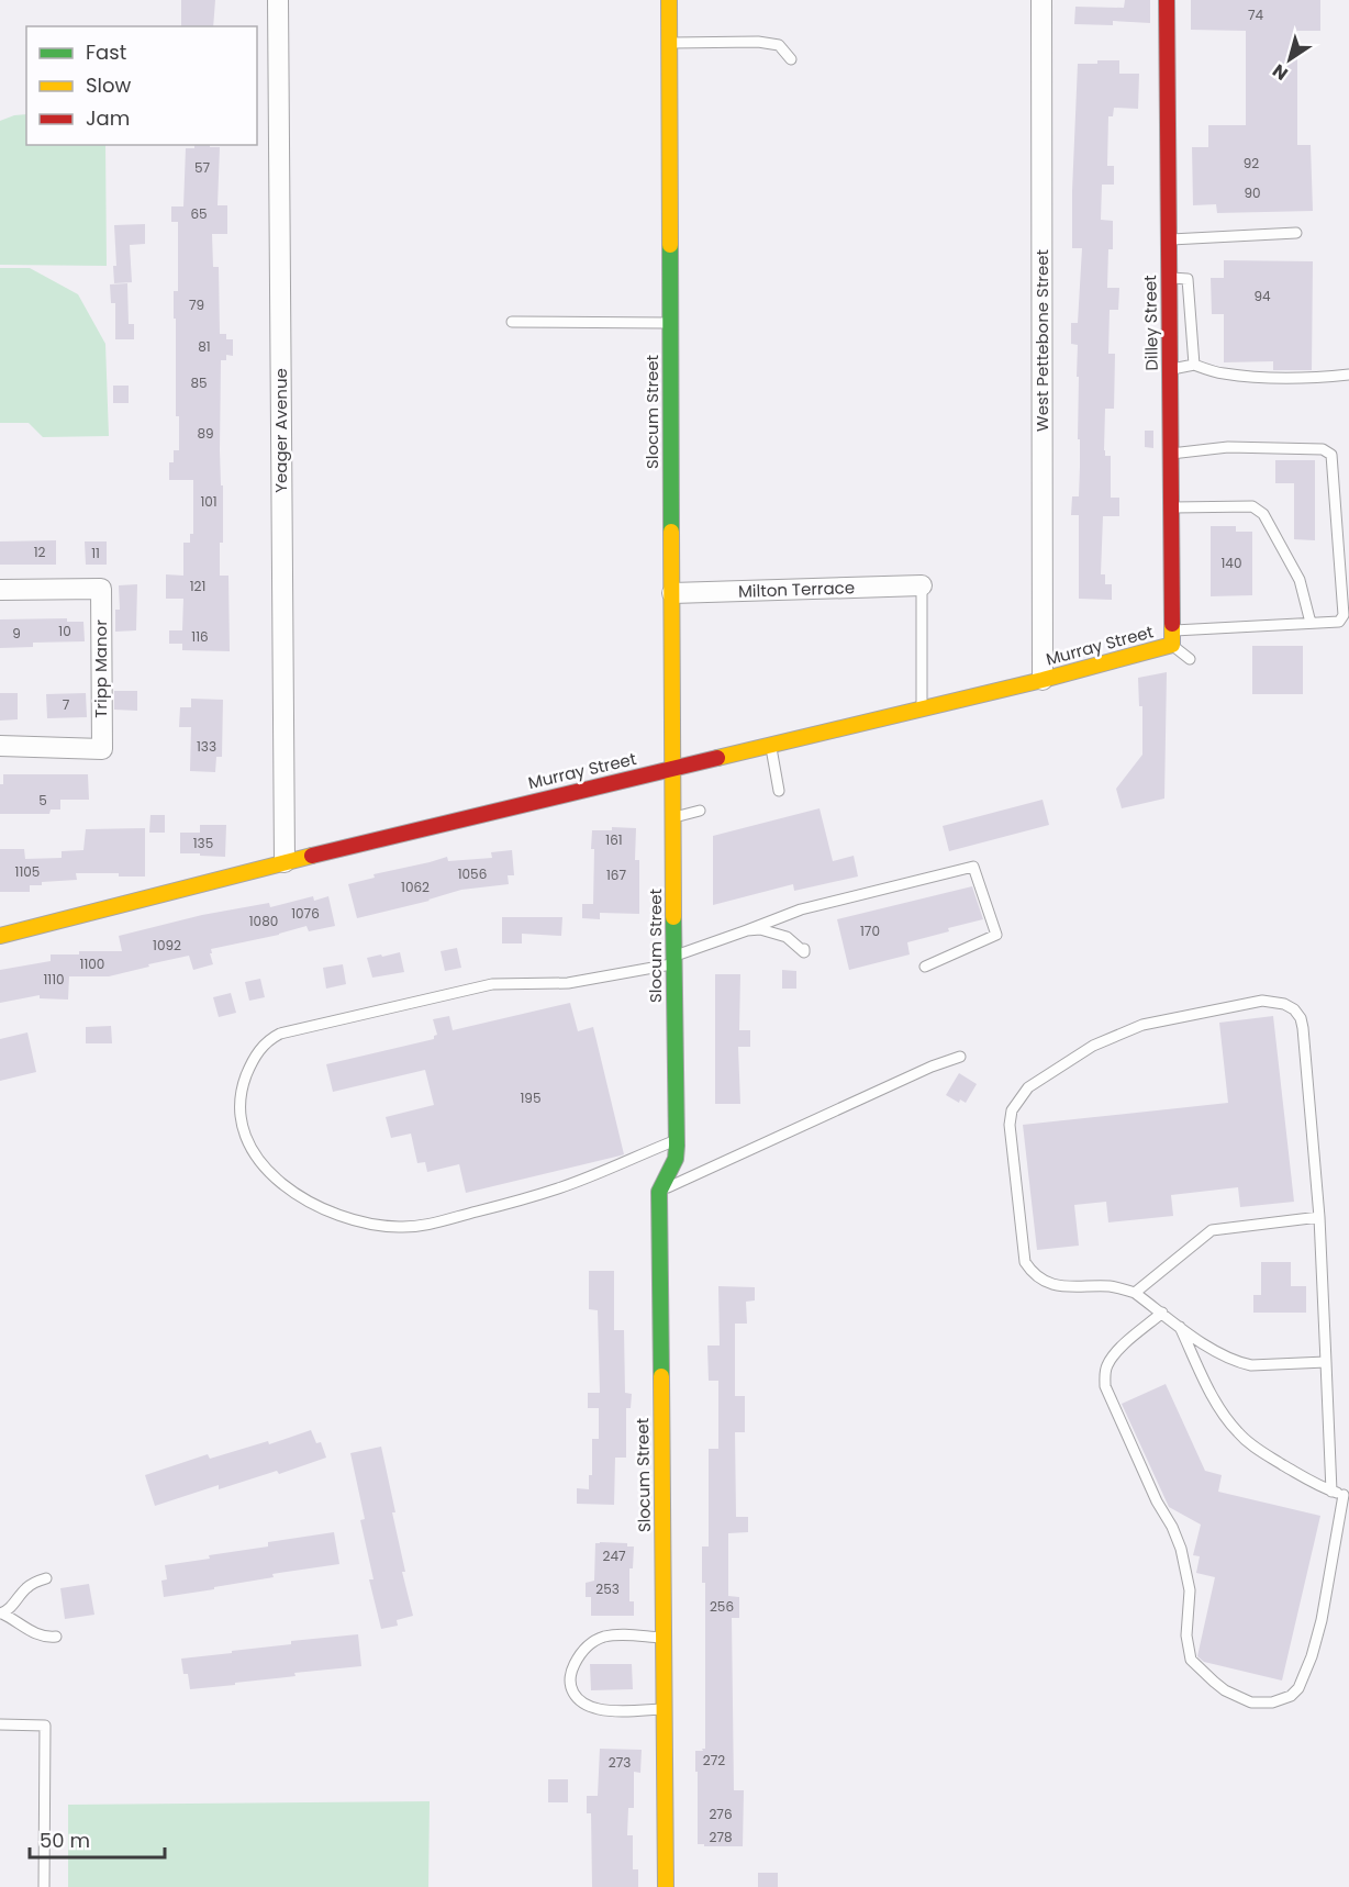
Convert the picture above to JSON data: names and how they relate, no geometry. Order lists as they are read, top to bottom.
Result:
{
  "streets": {
    "street": [
      "Dilley Street",
      "West Pettebone Street",
      "Slocum Street",
      "Yeager Avenue",
      "Milton Terrace",
      "Murray Street",
      "Tripp Manor"
    ]
  },
  "crossings": [
    ["Dilley Street", "Murray Street"],
    ["West Pettebone Street", "Murray Street"],
    ["Slocum Street", "Milton Terrace"],
    ["Slocum Street", "Murray Street"],
    ["Yeager Avenue", "Murray Street"]
  ],
  "house_numbers": [
    "74",
    "92",
    "57",
    "90",
    "65",
    "94",
    "79",
    "81",
    "85",
    "89",
    "101",
    "12",
    "11",
    "140",
    "121",
    "10",
    "9",
    "116",
    "7",
    "133",
    "5",
    "161",
    "135",
    "1105",
    "1056",
    "167",
    "1062",
    "1076",
    "1080",
    "170",
    "1092",
    "1100",
    "1110",
    "195",
    "247",
    "253",
    "256",
    "272",
    "273",
    "276",
    "278"
  ],
  "legend": ["Fast", "Slow", "Jam"],
  "scale_bar": "50 m",
  "north": "bottom left"
}
